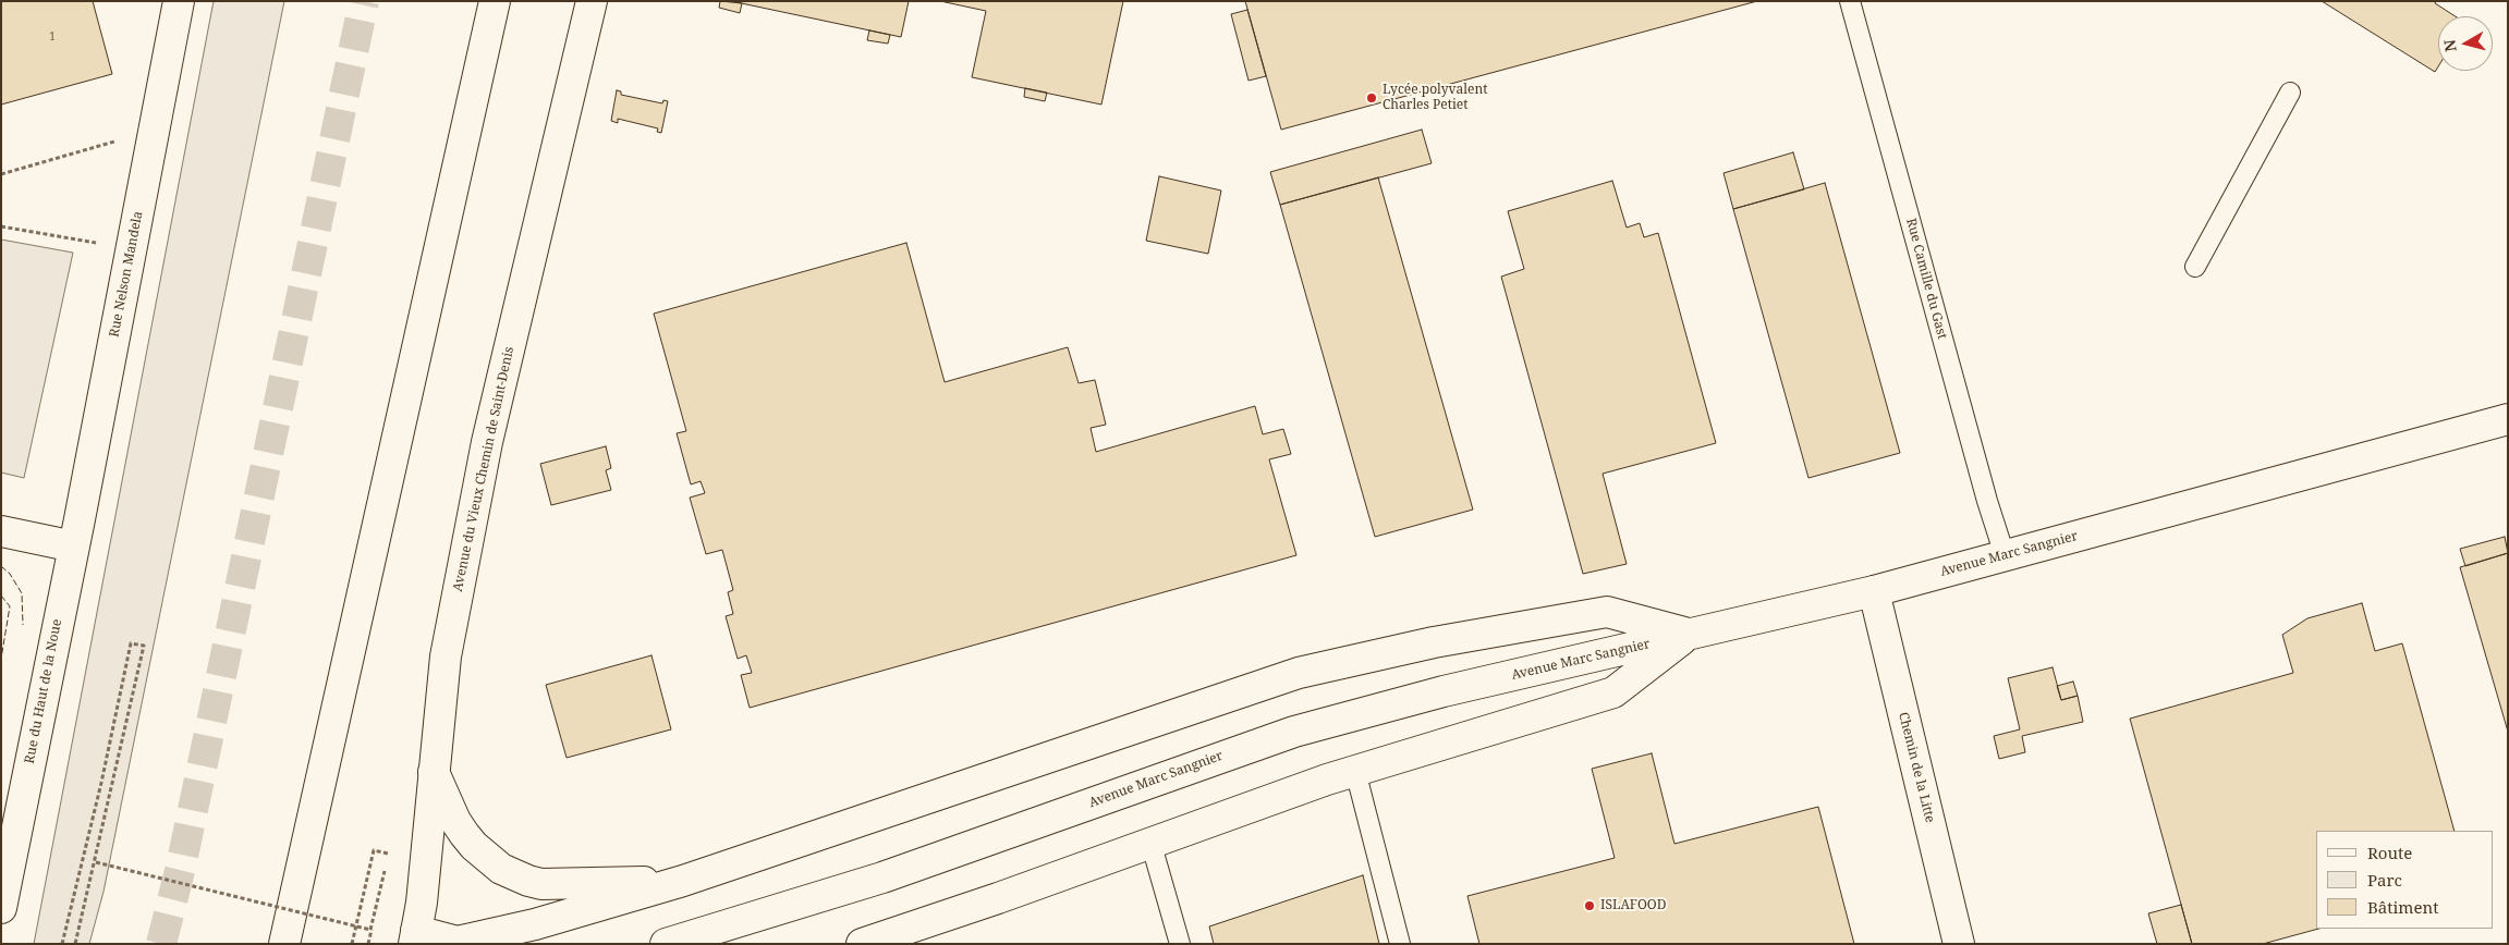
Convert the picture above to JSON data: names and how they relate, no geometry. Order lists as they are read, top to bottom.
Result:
{
  "streets": {
    "main road": [
      "Rue Nelson Mandela",
      "Avenue du Vieux Chemin de Saint-Denis",
      "Avenue Marc Sangnier",
      "Rue du Haut de la Noue",
      "Chemin de la Litte"
    ],
    "lane": ["Rue Camille du Gast"]
  },
  "crossings": [
    ["Rue Nelson Mandela", "Rue du Haut de la Noue"],
    ["Rue Camille du Gast", "Avenue Marc Sangnier"],
    ["Avenue Marc Sangnier", "Chemin de la Litte"]
  ],
  "places": ["Lycée polyvalent Charles Petiet", "ISLAFOOD"],
  "house_numbers": ["1"],
  "legend": ["Route", "Parc", "Bâtiment"],
  "north": "left"
}
